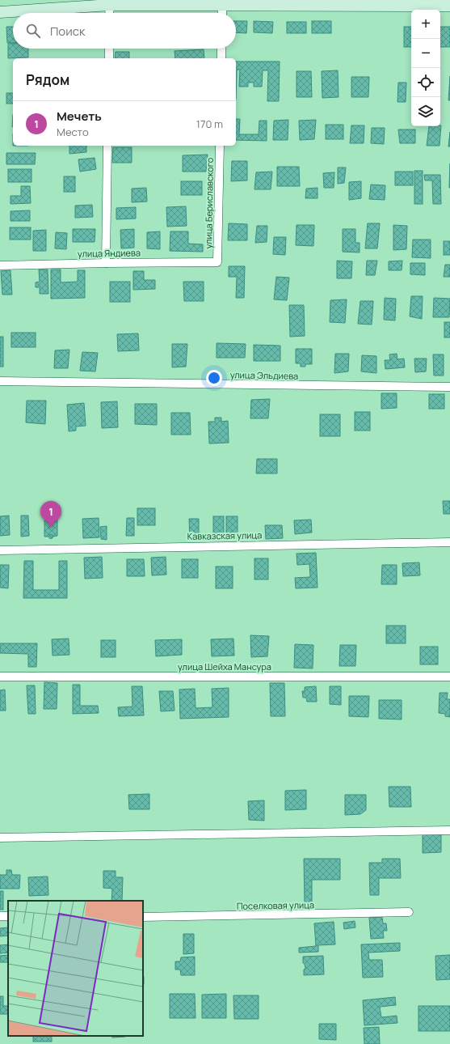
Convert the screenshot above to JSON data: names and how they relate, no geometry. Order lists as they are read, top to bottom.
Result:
{
  "streets": {
    "street": [
      "улица Бериславского",
      "улица Яндиева",
      "улица Эльдиева",
      "Кавказская улица",
      "улица Шейха Мансура",
      "Поселковая улица"
    ]
  },
  "crossings": [
    ["улица Бериславского", "улица Яндиева"]
  ],
  "page": {
    "map_buttons": ["+", "−"],
    "search": "Поиск",
    "heading": "Рядом",
    "list": [
      {
        "mark": "1",
        "name": "Мечеть",
        "note": "Место",
        "value": "170 m"
      }
    ],
    "pins": "1"
  }
}
